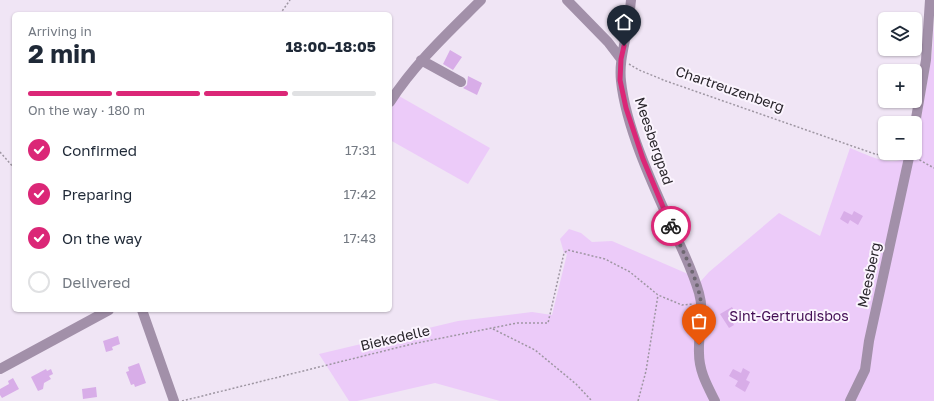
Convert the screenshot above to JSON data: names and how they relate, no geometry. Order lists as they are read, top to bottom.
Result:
{
  "streets": {
    "street": ["Meesbergpad", "Meesberg"],
    "path": ["Chartreuzenberg", "Biekedelle"]
  },
  "crossings": [
    ["Chartreuzenberg", "Meesbergpad"]
  ],
  "parks": ["Sint-Gertrudisbos"],
  "page": {
    "map_buttons": ["+", "−"],
    "heading": ["2 min", "Arriving in", "18:00–18:05"],
    "bar": "On the way · 180 m",
    "list": [
      ["Confirmed", "17:31"],
      ["Preparing", "17:42"],
      ["On the way", "17:43"],
      "Delivered"
    ]
  }
}
